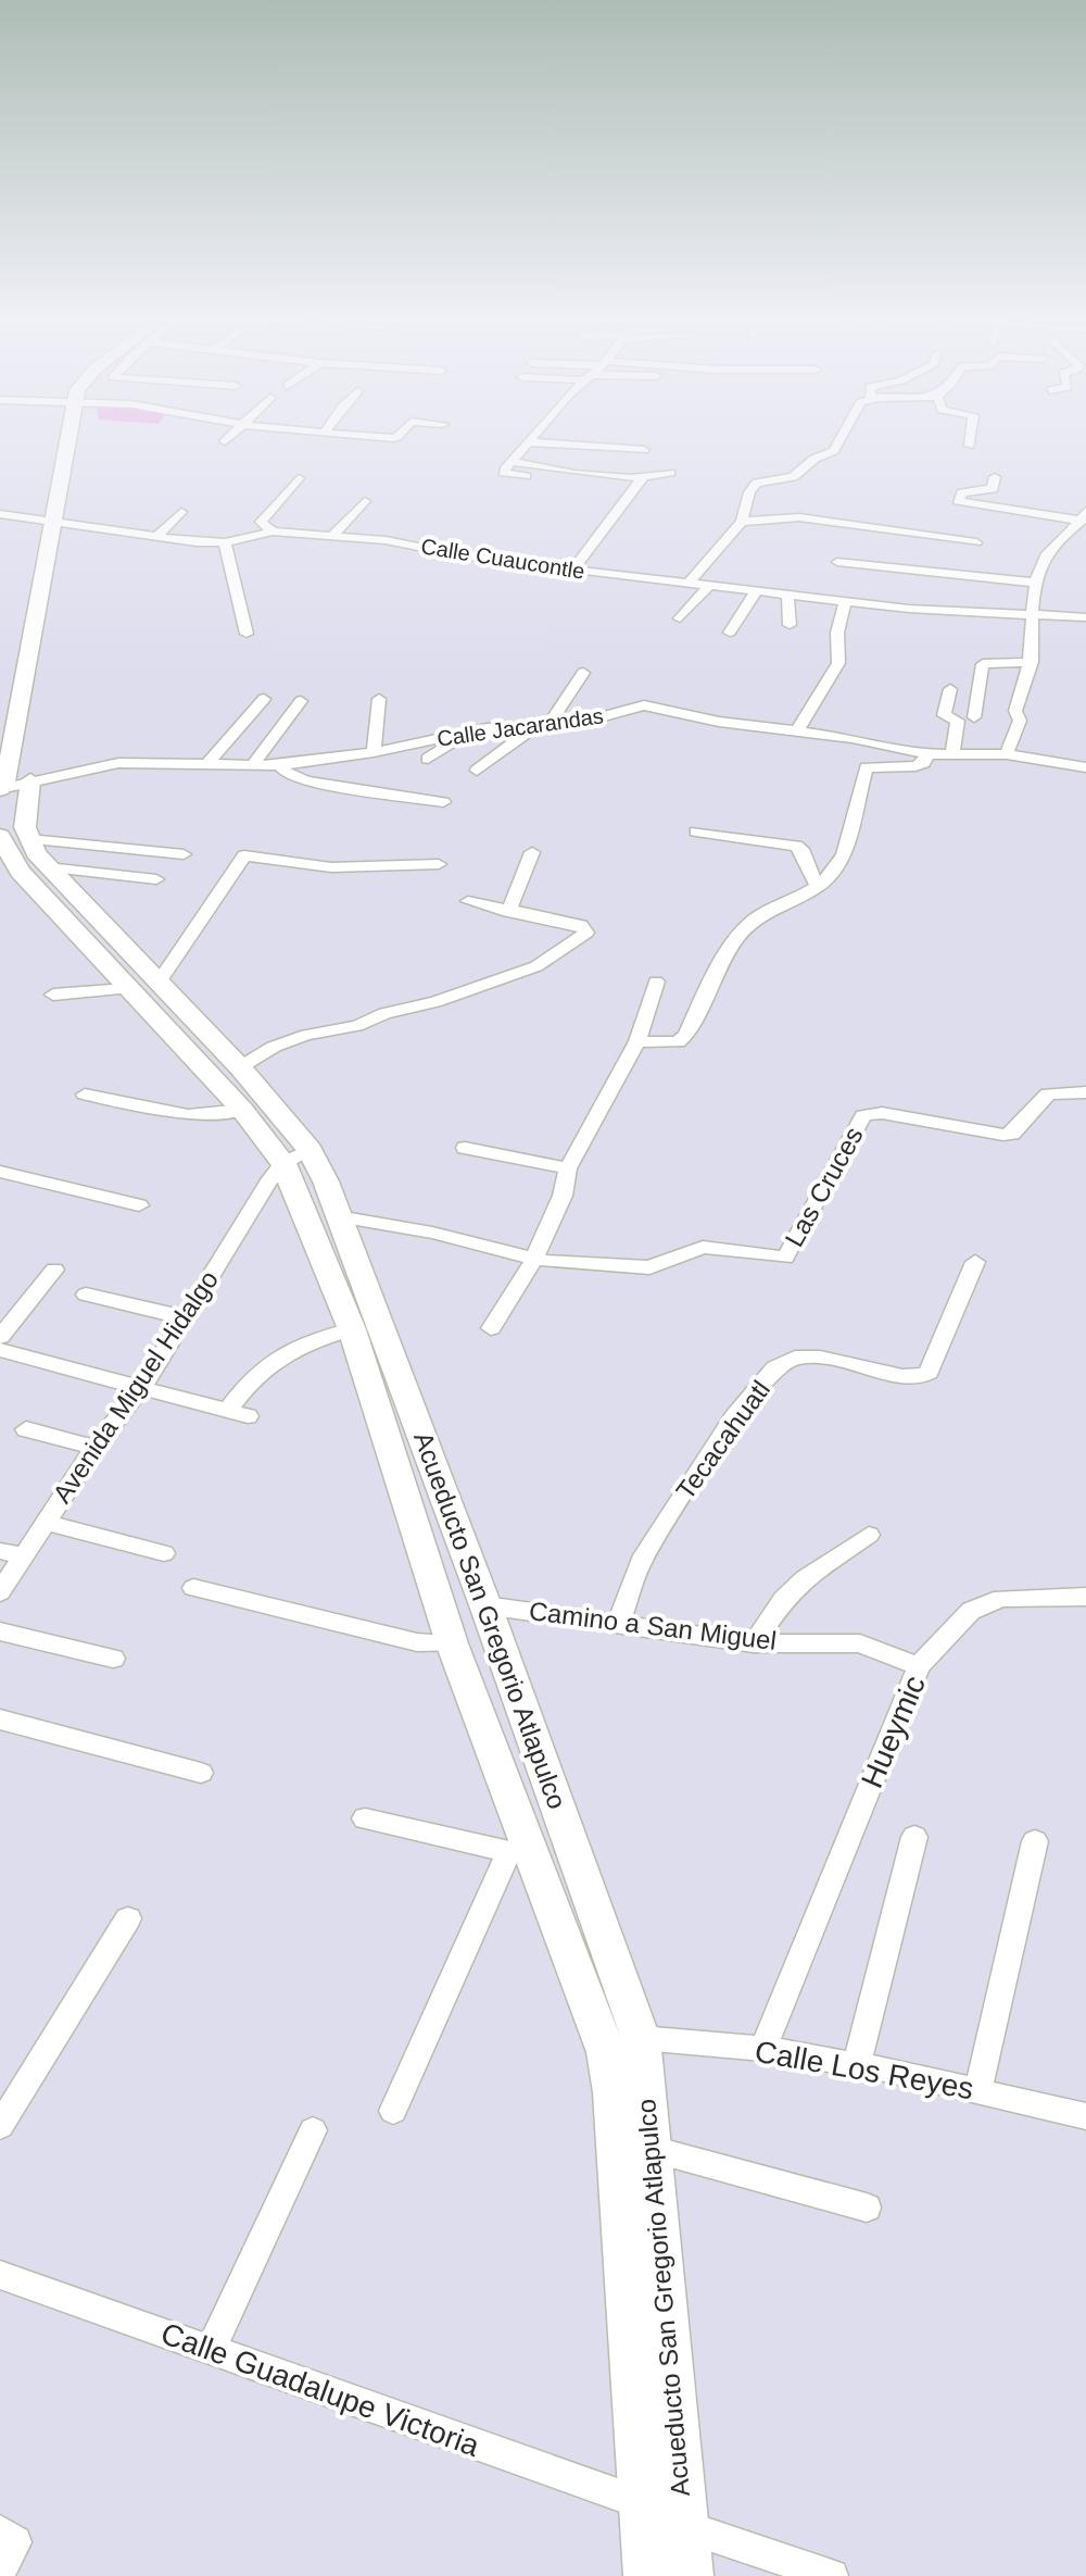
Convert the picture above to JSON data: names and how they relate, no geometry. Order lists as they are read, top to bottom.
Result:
{
  "streets": {
    "street": [
      "Calle Cuaucontle",
      "Calle Jacarandas",
      "Las Cruces",
      "Avenida Miguel Hidalgo",
      "Tecacahuatl",
      "Acueducto San Gregorio Atlapulco",
      "Camino a San Miguel",
      "Hueymic",
      "Calle Los Reyes",
      "Calle Guadalupe Victoria"
    ]
  },
  "crossings": [
    ["Las Cruces", "Acueducto San Gregorio Atlapulco"],
    ["Avenida Miguel Hidalgo", "Acueducto San Gregorio Atlapulco"],
    ["Tecacahuatl", "Camino a San Miguel"],
    ["Acueducto San Gregorio Atlapulco", "Camino a San Miguel"],
    ["Acueducto San Gregorio Atlapulco", "Calle Los Reyes"],
    ["Acueducto San Gregorio Atlapulco", "Calle Guadalupe Victoria"],
    ["Camino a San Miguel", "Hueymic"],
    ["Hueymic", "Calle Los Reyes"]
  ]
}
